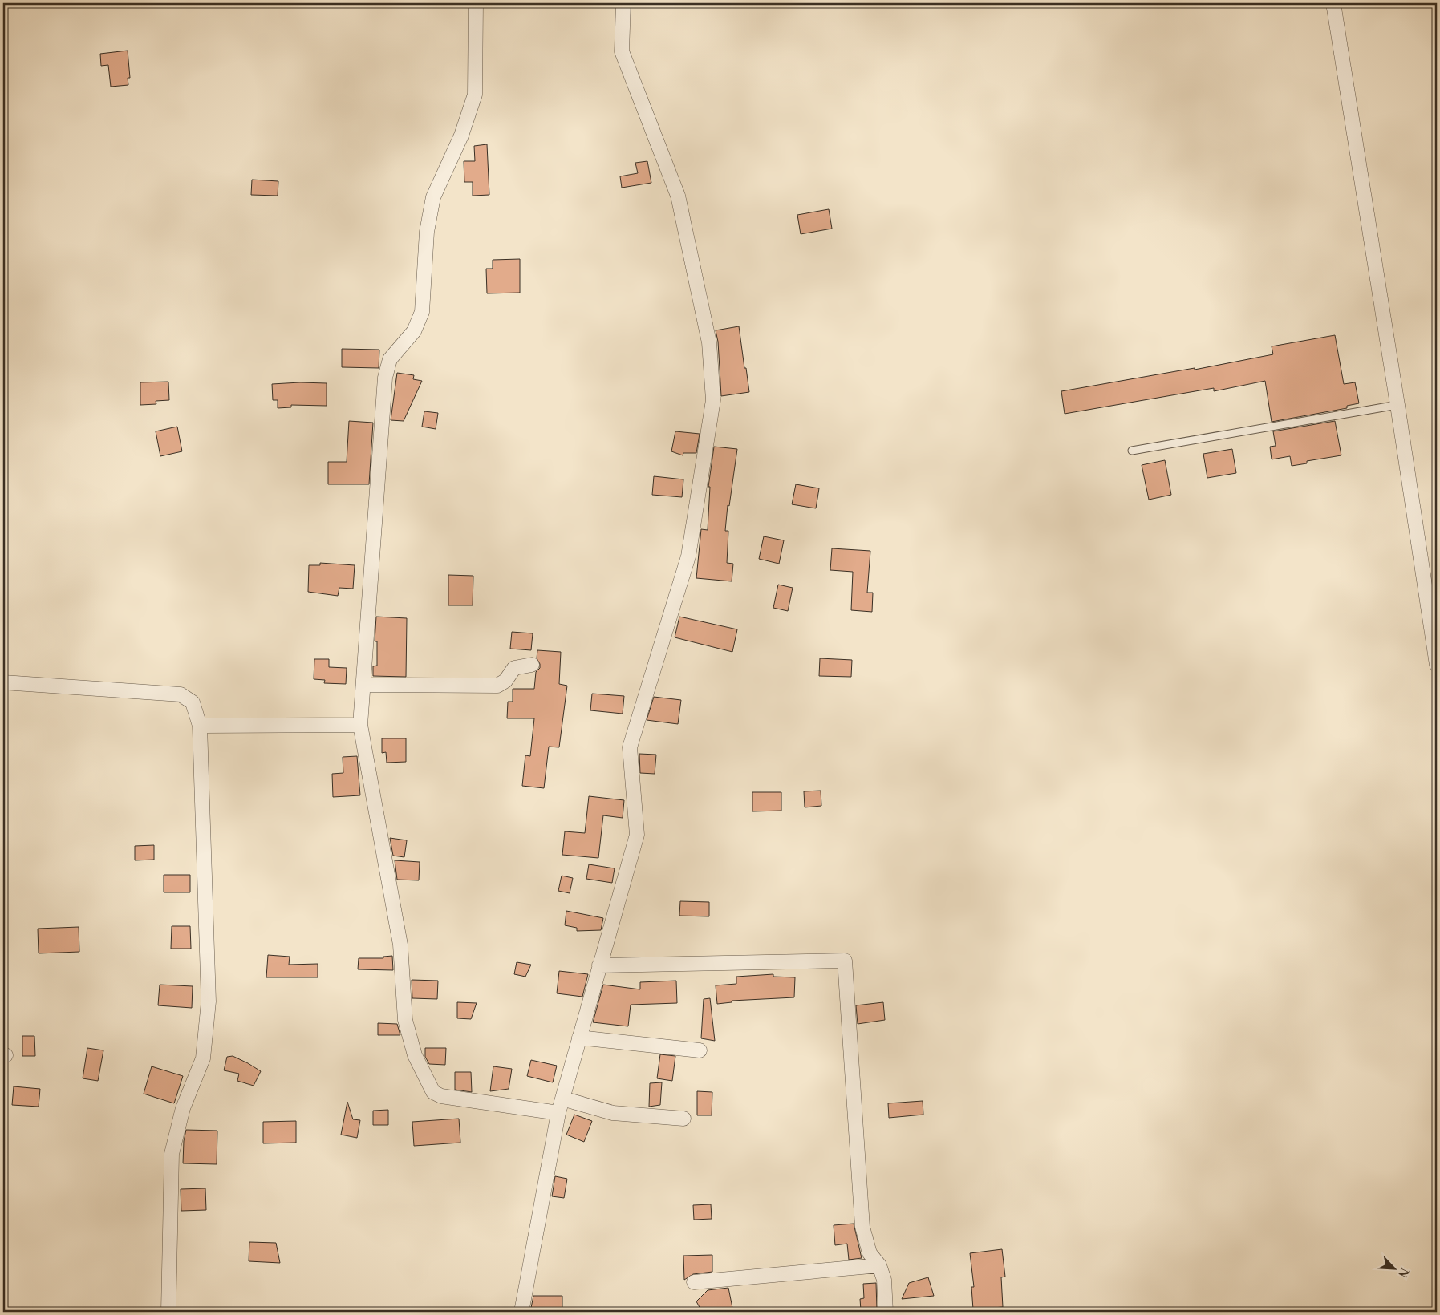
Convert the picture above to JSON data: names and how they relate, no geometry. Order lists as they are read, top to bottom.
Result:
{
  "north": "bottom right"
}
